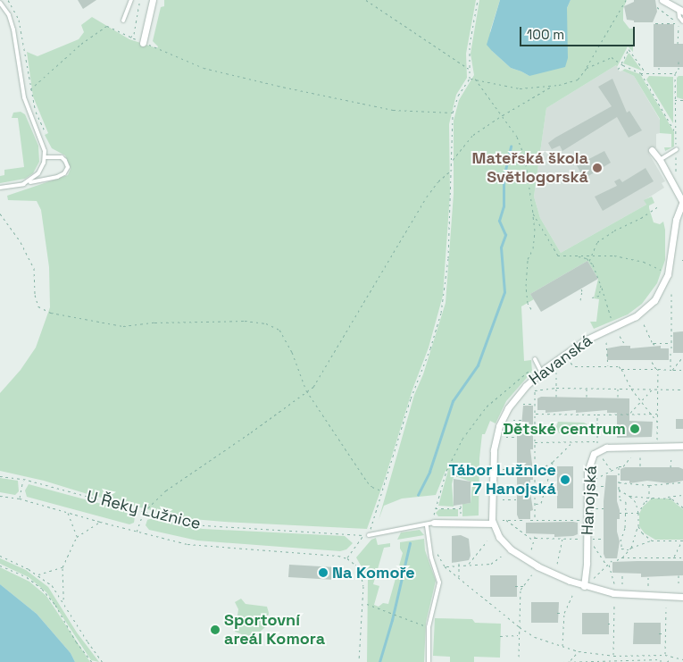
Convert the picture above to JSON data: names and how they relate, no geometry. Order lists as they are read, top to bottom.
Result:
{
  "streets": {
    "street": ["Havanská", "Hanojská"],
    "path": ["U Řeky Lužnice"]
  },
  "crossings": [
    ["Havanská", "Hanojská"]
  ],
  "places": [
    "Mateřská škola Světlogorská",
    "Dětské centrum",
    "Tábor Lužnice 7 Hanojská",
    "Na Komoře",
    "Sportovní areál Komora"
  ],
  "scale_bar": "100 m"
}
